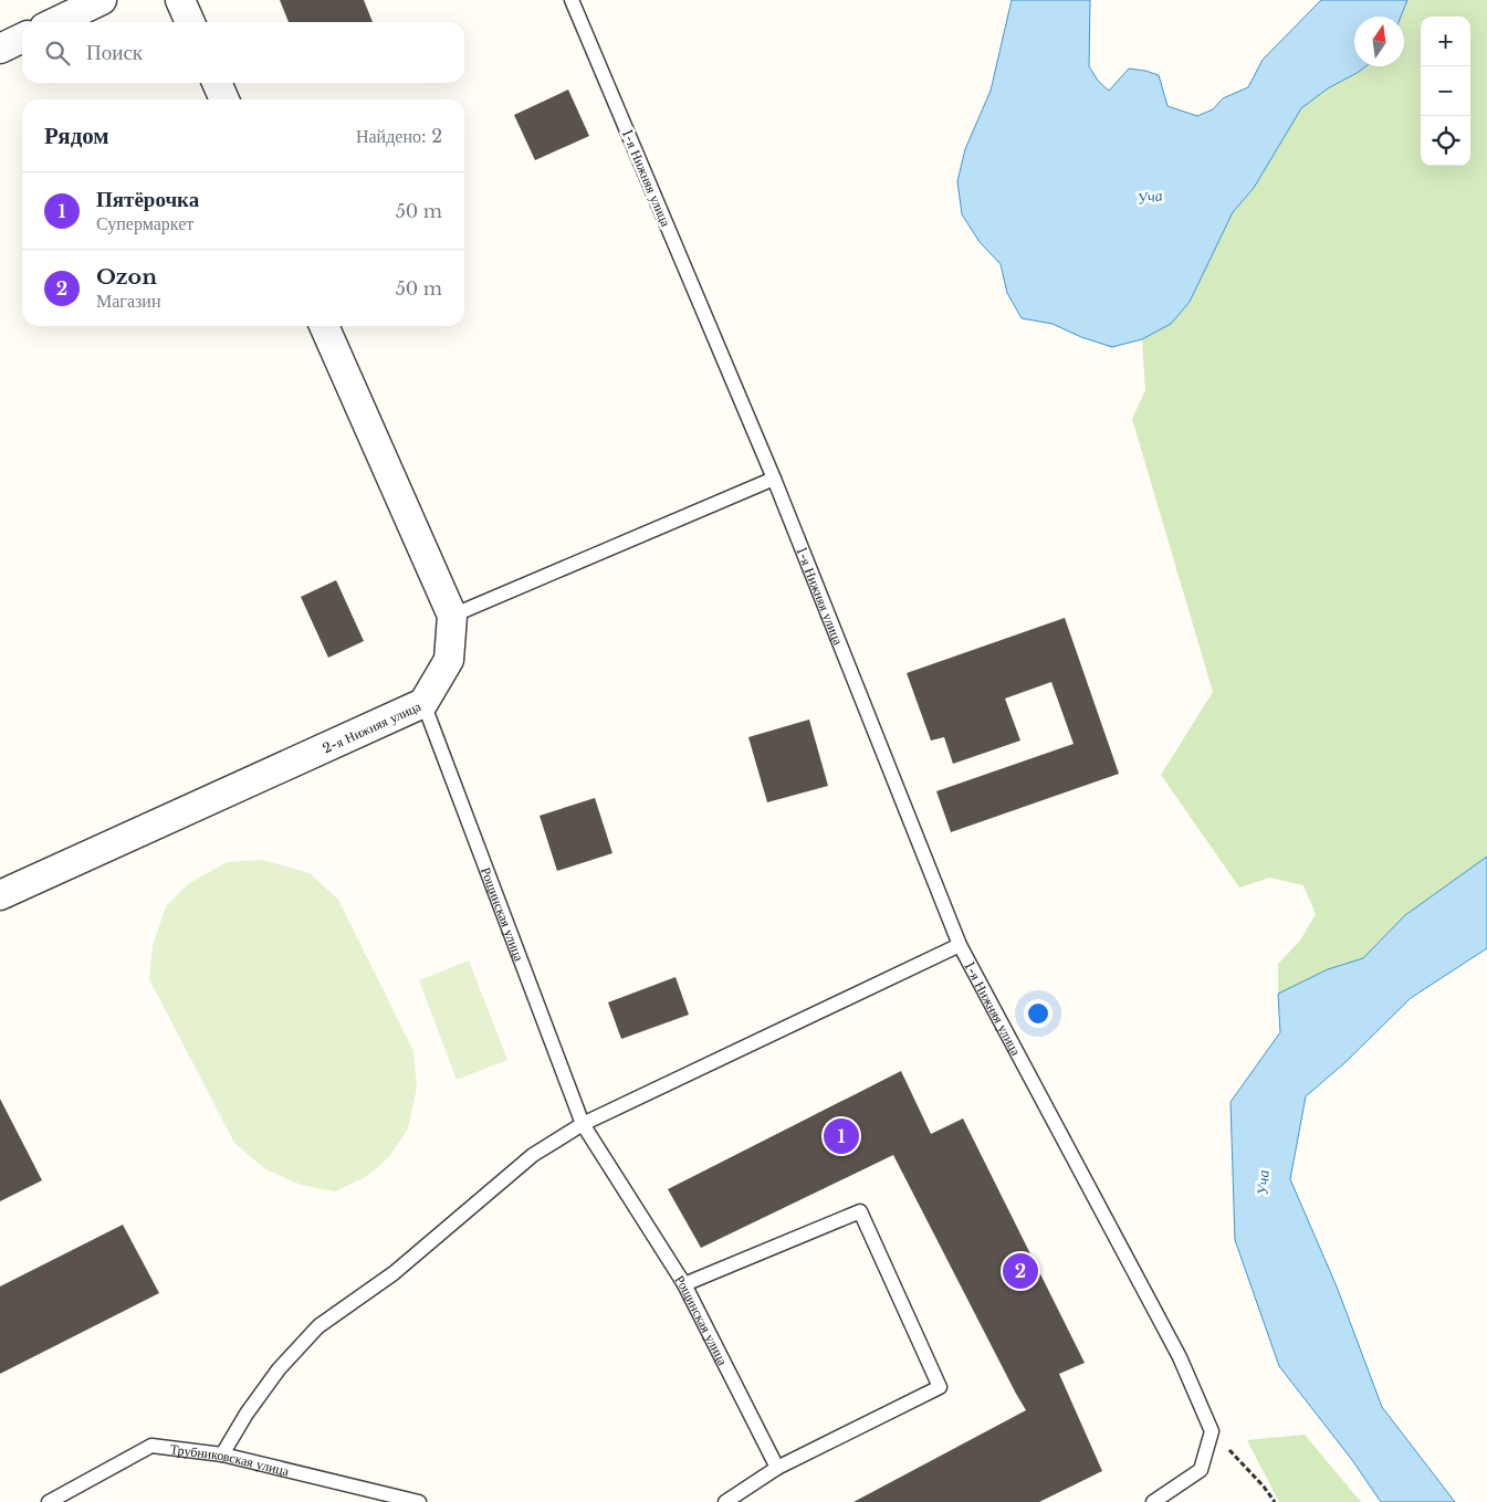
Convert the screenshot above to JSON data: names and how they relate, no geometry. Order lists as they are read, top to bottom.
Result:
{
  "streets": {
    "street": ["2-я Нижняя улица"],
    "lane": ["1-я Нижняя улица", "Рощинская улица", "Трубниковская улица"]
  },
  "crossings": [
    ["2-я Нижняя улица", "Рощинская улица"]
  ],
  "water": ["Уча"],
  "north": "top",
  "page": {
    "map_buttons": ["+", "−"],
    "search": "Поиск",
    "heading": ["Рядом", "Найдено: 2"],
    "list": [
      {
        "mark": "1",
        "name": "Пятёрочка",
        "note": "Супермаркет",
        "value": "50 m"
      },
      {
        "mark": "2",
        "name": "Ozon",
        "note": "Магазин",
        "value": "50 m"
      }
    ],
    "pins": ["1", "2"]
  }
}
